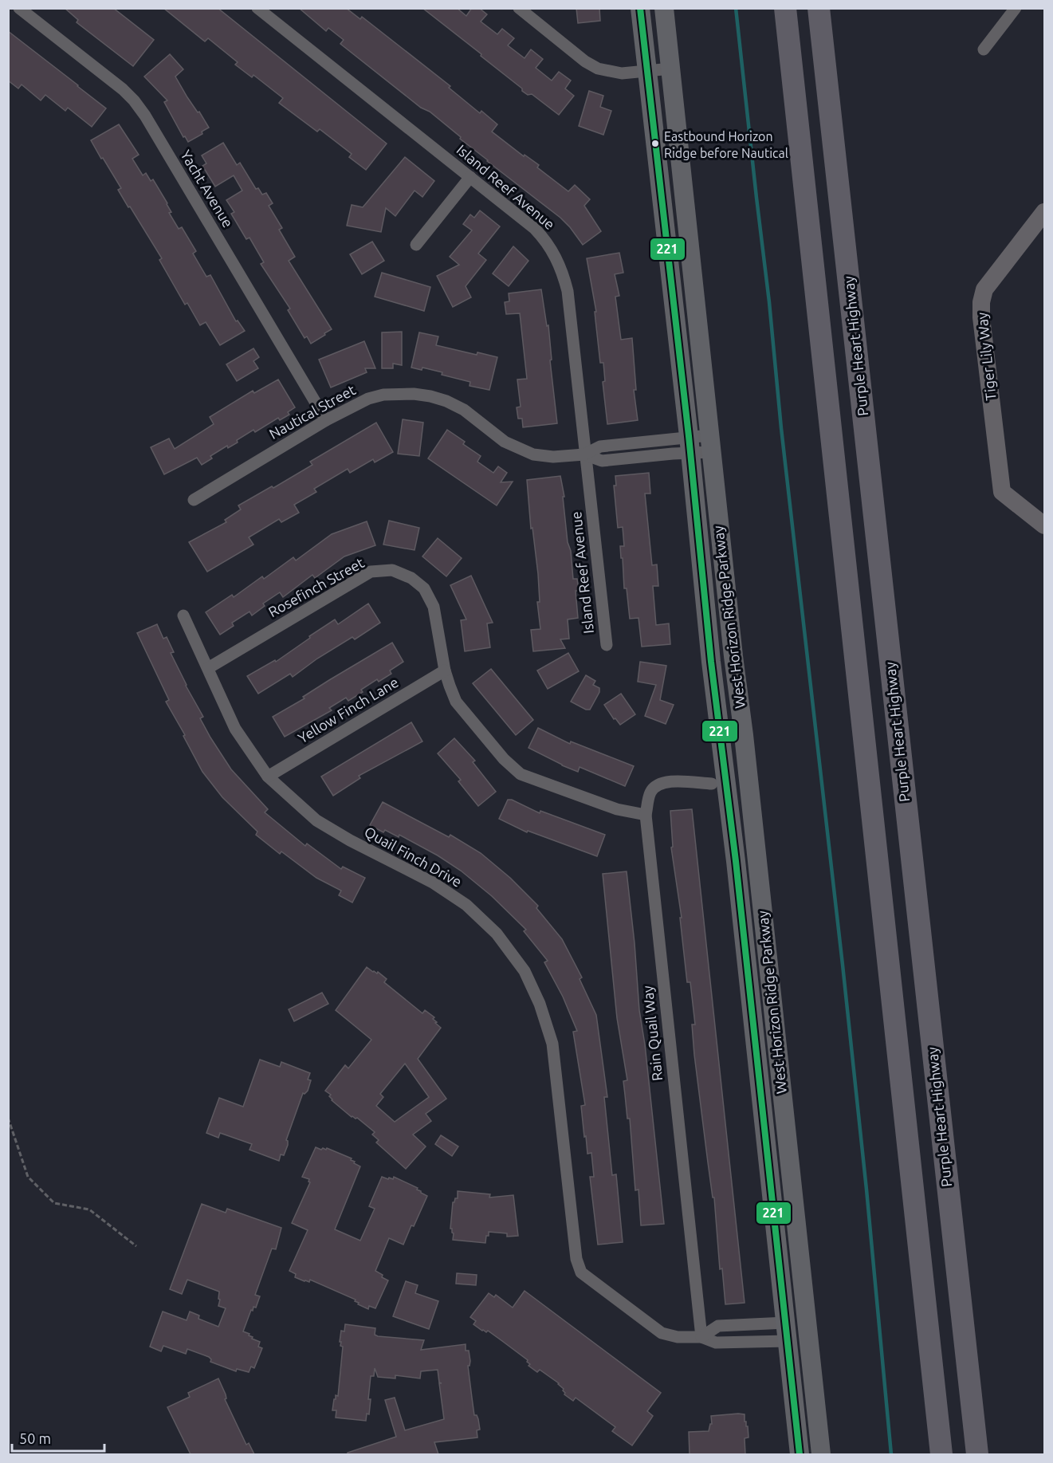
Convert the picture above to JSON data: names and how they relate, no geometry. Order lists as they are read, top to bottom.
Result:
{
  "streets": {
    "highway": ["Purple Heart Highway"],
    "main road": ["West Horizon Ridge Parkway"],
    "street": [
      "Island Reef Avenue",
      "Yacht Avenue",
      "Tiger Lily Way",
      "Nautical Street",
      "Rosefinch Street",
      "Yellow Finch Lane",
      "Quail Finch Drive",
      "Rain Quail Way"
    ]
  },
  "crossings": [
    ["Island Reef Avenue", "Nautical Street"],
    ["Yacht Avenue", "Nautical Street"],
    ["Nautical Street", "West Horizon Ridge Parkway"],
    ["Rosefinch Street", "Yellow Finch Lane"],
    ["Rosefinch Street", "Quail Finch Drive"],
    ["West Horizon Ridge Parkway", "Quail Finch Drive"],
    ["West Horizon Ridge Parkway", "Rain Quail Way"],
    ["Yellow Finch Lane", "Quail Finch Drive"],
    ["Quail Finch Drive", "Rain Quail Way"]
  ],
  "places": ["Eastbound Horizon Ridge before Nautical"],
  "lines": ["transit line 221"],
  "scale_bar": "50 m"
}
